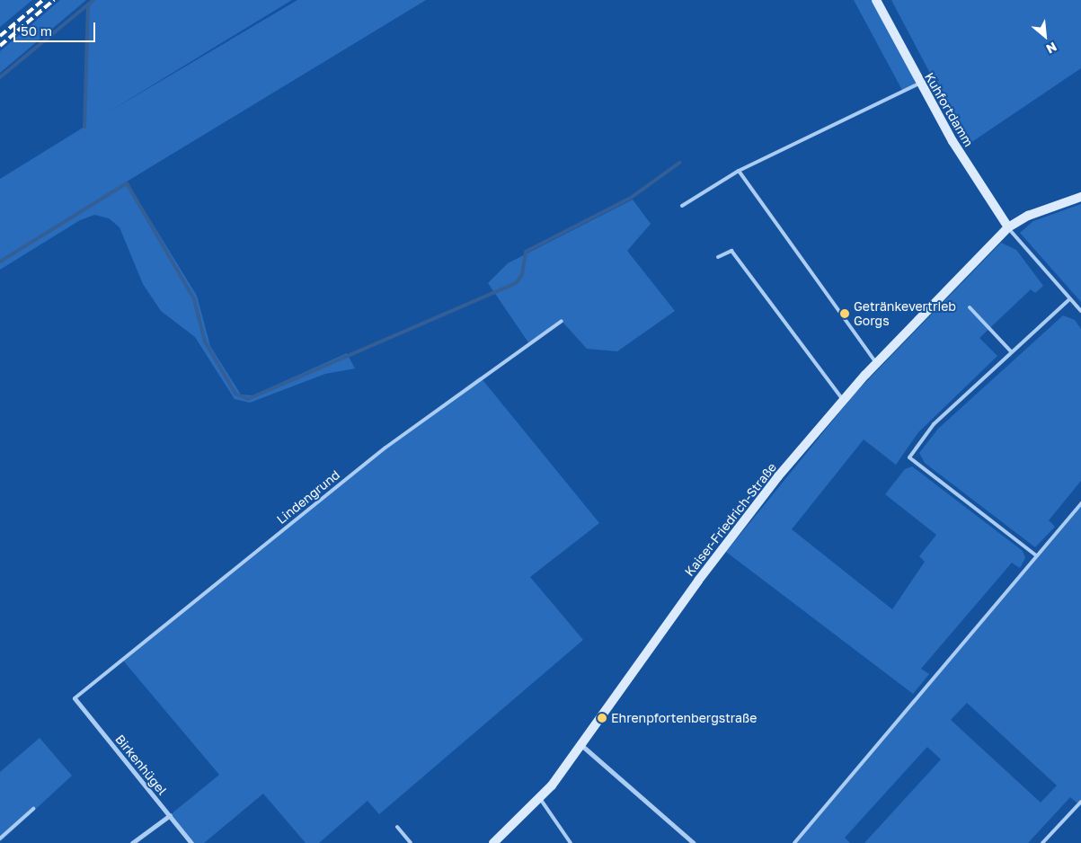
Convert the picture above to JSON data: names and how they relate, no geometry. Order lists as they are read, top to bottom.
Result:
{
  "streets": {
    "street": ["Kuhfortdamm", "Kaiser-Friedrich-Straße", "Birkenhügel"],
    "lane": ["Lindengrund"]
  },
  "crossings": [
    ["Kuhfortdamm", "Kaiser-Friedrich-Straße"],
    ["Lindengrund", "Birkenhügel"]
  ],
  "places": ["Getränkevertrieb Gorgs", "Ehrenpfortenbergstraße"],
  "scale_bar": "50 m",
  "north": "bottom right"
}
